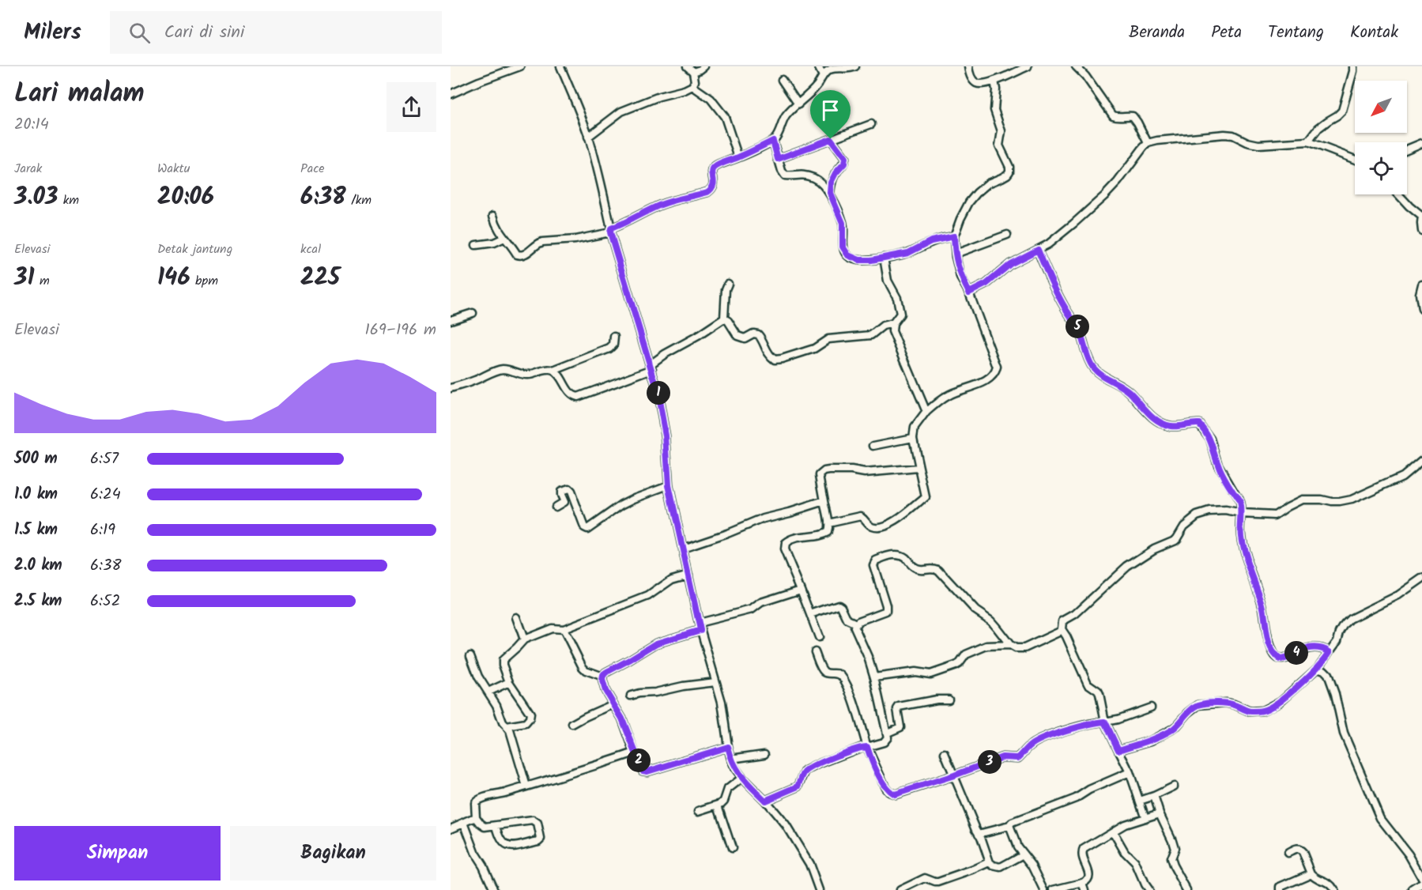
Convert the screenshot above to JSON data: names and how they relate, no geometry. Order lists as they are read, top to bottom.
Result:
{
  "north": "bottom left",
  "page": {
    "header": "Milers",
    "search": "Cari di sini",
    "nav": [
      "Beranda",
      "Peta",
      "Tentang",
      "Kontak"
    ],
    "heading": ["Lari malam", "20:14"],
    "stats": [
      ["Jarak", "3.03 km"],
      ["Waktu", "20:06"],
      ["Pace", "6:38 /km"],
      ["Elevasi", "31 m"],
      ["Detak jantung", "146 bpm"],
      ["kcal", "225"]
    ],
    "chart": ["Elevasi", "169–196 m"],
    "pins": [
      "5",
      "1",
      "4",
      "2",
      "3"
    ],
    "list": [
      {
        "name": "500 m",
        "note": "6:57"
      },
      {
        "name": "1.0 km",
        "note": "6:24"
      },
      {
        "name": "1.5 km",
        "note": "6:19"
      },
      {
        "name": "2.0 km",
        "note": "6:38"
      },
      {
        "name": "2.5 km",
        "note": "6:52"
      }
    ],
    "buttons": ["Simpan", "Bagikan"]
  }
}
